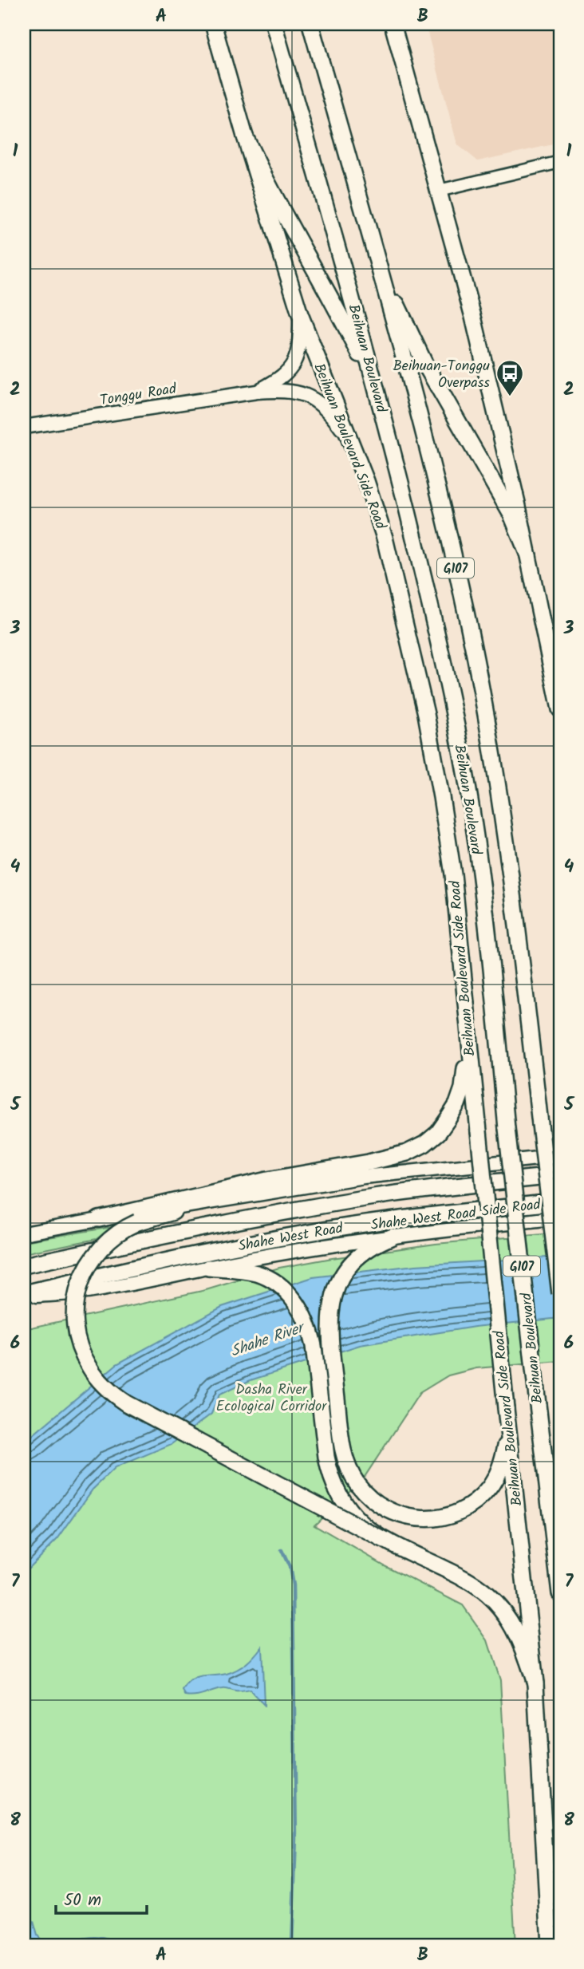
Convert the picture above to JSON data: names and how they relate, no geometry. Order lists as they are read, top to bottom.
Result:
{
  "streets": {
    "main road": [
      "Beihuan Boulevard",
      "Tonggu Road",
      "Beihuan Boulevard Side Road",
      "G107",
      "Shahe West Road Side Road",
      "Shahe West Road"
    ]
  },
  "crossings": [
    ["Tonggu Road", "Beihuan Boulevard Side Road"],
    ["Shahe West Road Side Road", "Shahe West Road"]
  ],
  "water": ["Shahe River"],
  "parks": ["Dasha River Ecological Corridor"],
  "places": {
    "bus stop": ["Beihuan-Tonggu Overpass"]
  },
  "scale_bar": "50 m",
  "grid": {
    "columns": ["A", "B"],
    "rows": [
      "1",
      "2",
      "3",
      "4",
      "5",
      "6",
      "7",
      "8"
    ]
  }
}
